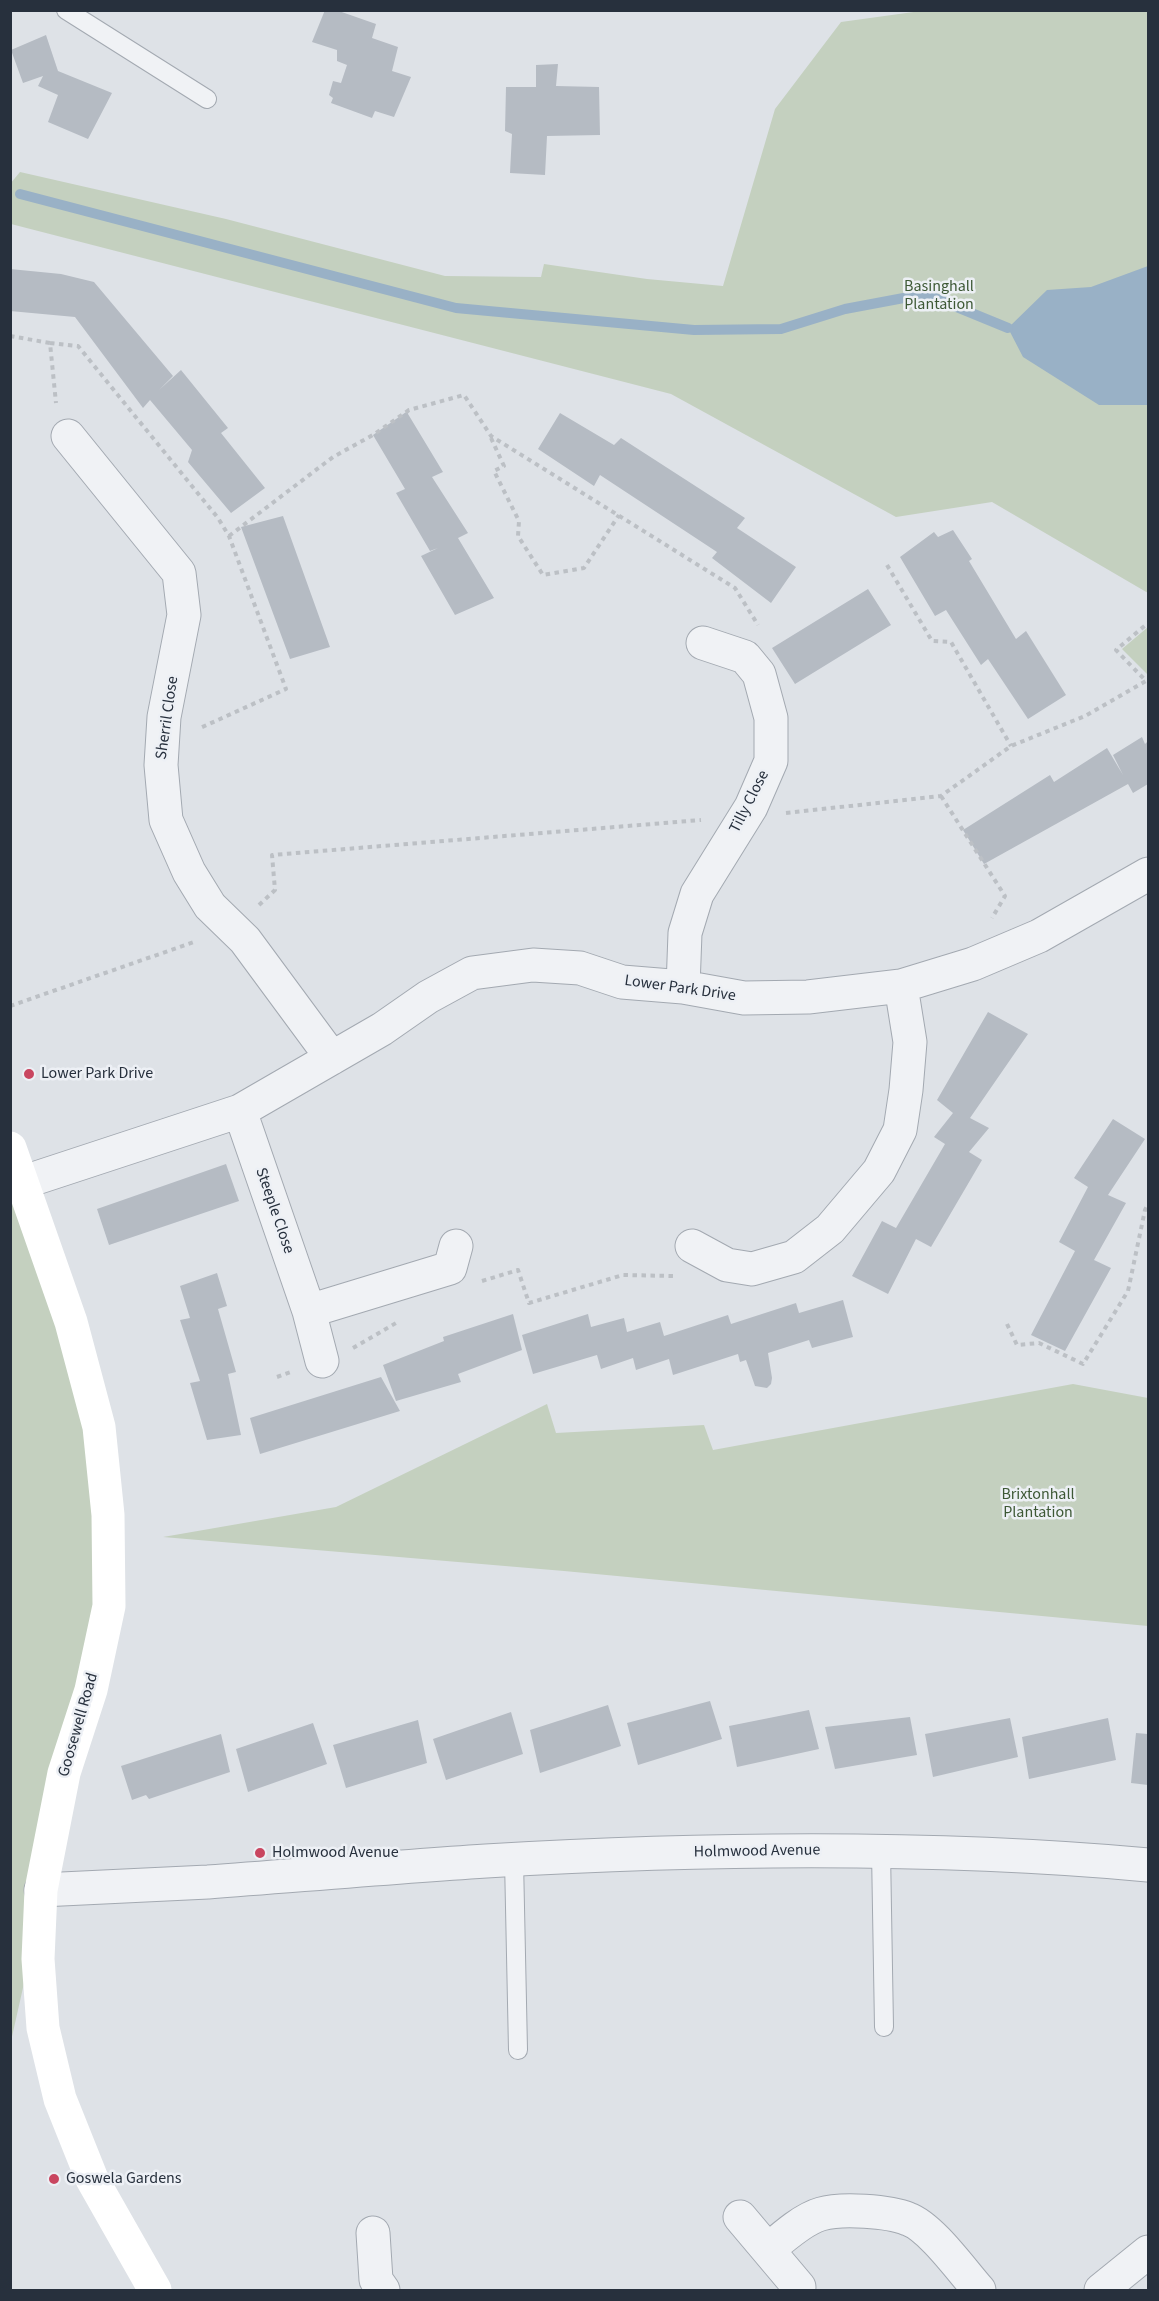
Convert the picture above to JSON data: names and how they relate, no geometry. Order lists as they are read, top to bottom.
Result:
{
  "streets": {
    "street": [
      "Sherril Close",
      "Tilly Close",
      "Lower Park Drive",
      "Steeple Close",
      "Goosewell Road",
      "Holmwood Avenue"
    ]
  },
  "crossings": [
    ["Sherril Close", "Lower Park Drive"],
    ["Tilly Close", "Lower Park Drive"],
    ["Lower Park Drive", "Steeple Close"],
    ["Lower Park Drive", "Goosewell Road"],
    ["Goosewell Road", "Holmwood Avenue"]
  ],
  "parks": ["Basinghall Plantation", "Brixtonhall Plantation"],
  "places": ["Lower Park Drive", "Holmwood Avenue", "Goswela Gardens"]
}
